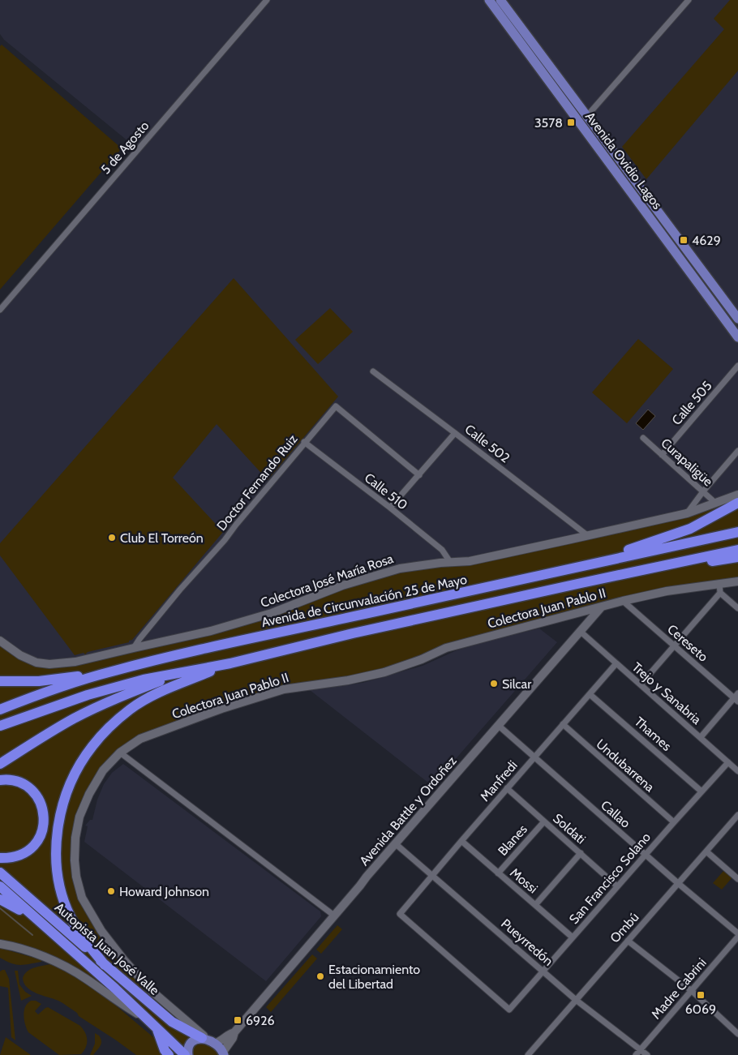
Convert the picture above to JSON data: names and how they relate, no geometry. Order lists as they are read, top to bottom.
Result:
{
  "streets": {
    "highway": ["Avenida de Circunvalación 25 de Mayo", "Autopista Juan José Valle"],
    "main road": [
      "Avenida Ovidio Lagos",
      "Colectora José María Rosa",
      "Colectora Juan Pablo II",
      "Avenida Battle y Ordoñez"
    ],
    "street": [
      "5 de Agosto",
      "Calle 505",
      "Calle 502",
      "Curapaligüe",
      "Doctor Fernando Ruiz",
      "Calle 510",
      "Cereseto",
      "Trejo y Sanabria",
      "Thames",
      "Undubarrena",
      "Manfredi",
      "Callao",
      "Soldati",
      "Blanes",
      "San Francisco Solano",
      "Mossi",
      "Ombú",
      "Pueyrredón",
      "Madre Cabrini"
    ]
  },
  "crossings": [
    ["Calle 505", "Curapaligüe"],
    ["Calle 502", "Colectora José María Rosa"],
    ["Curapaligüe", "Colectora José María Rosa"],
    ["Doctor Fernando Ruiz", "Calle 510"],
    ["Doctor Fernando Ruiz", "Colectora José María Rosa"],
    ["Calle 510", "Colectora José María Rosa"],
    ["Colectora Juan Pablo II", "Cereseto"],
    ["Colectora Juan Pablo II", "Avenida Battle y Ordoñez"],
    ["Colectora Juan Pablo II", "Autopista Juan José Valle"],
    ["Trejo y Sanabria", "Manfredi"],
    ["Trejo y Sanabria", "Avenida Battle y Ordoñez"],
    ["Trejo y Sanabria", "San Francisco Solano"],
    ["Thames", "Manfredi"],
    ["Thames", "San Francisco Solano"],
    ["Undubarrena", "Manfredi"],
    ["Undubarrena", "San Francisco Solano"],
    ["Manfredi", "Callao"],
    ["Manfredi", "Soldati"],
    ["Manfredi", "San Francisco Solano"],
    ["Manfredi", "Mossi"],
    ["Manfredi", "Pueyrredón"],
    ["Avenida Battle y Ordoñez", "Callao"],
    ["Avenida Battle y Ordoñez", "Pueyrredón"],
    ["Avenida Battle y Ordoñez", "Autopista Juan José Valle"],
    ["Callao", "San Francisco Solano"],
    ["Callao", "Ombú"],
    ["Soldati", "Blanes"],
    ["Soldati", "San Francisco Solano"],
    ["Blanes", "Mossi"],
    ["San Francisco Solano", "Mossi"],
    ["San Francisco Solano", "Pueyrredón"],
    ["Ombú", "Pueyrredón"],
    ["Pueyrredón", "Madre Cabrini"]
  ],
  "places": {
    "transit": [
      "3578",
      "4629",
      "6069",
      "6926"
    ],
    "other": [
      "Club El Torreón",
      "Silcar",
      "Howard Johnson",
      "Estacionamiento del Libertad"
    ]
  }
}
